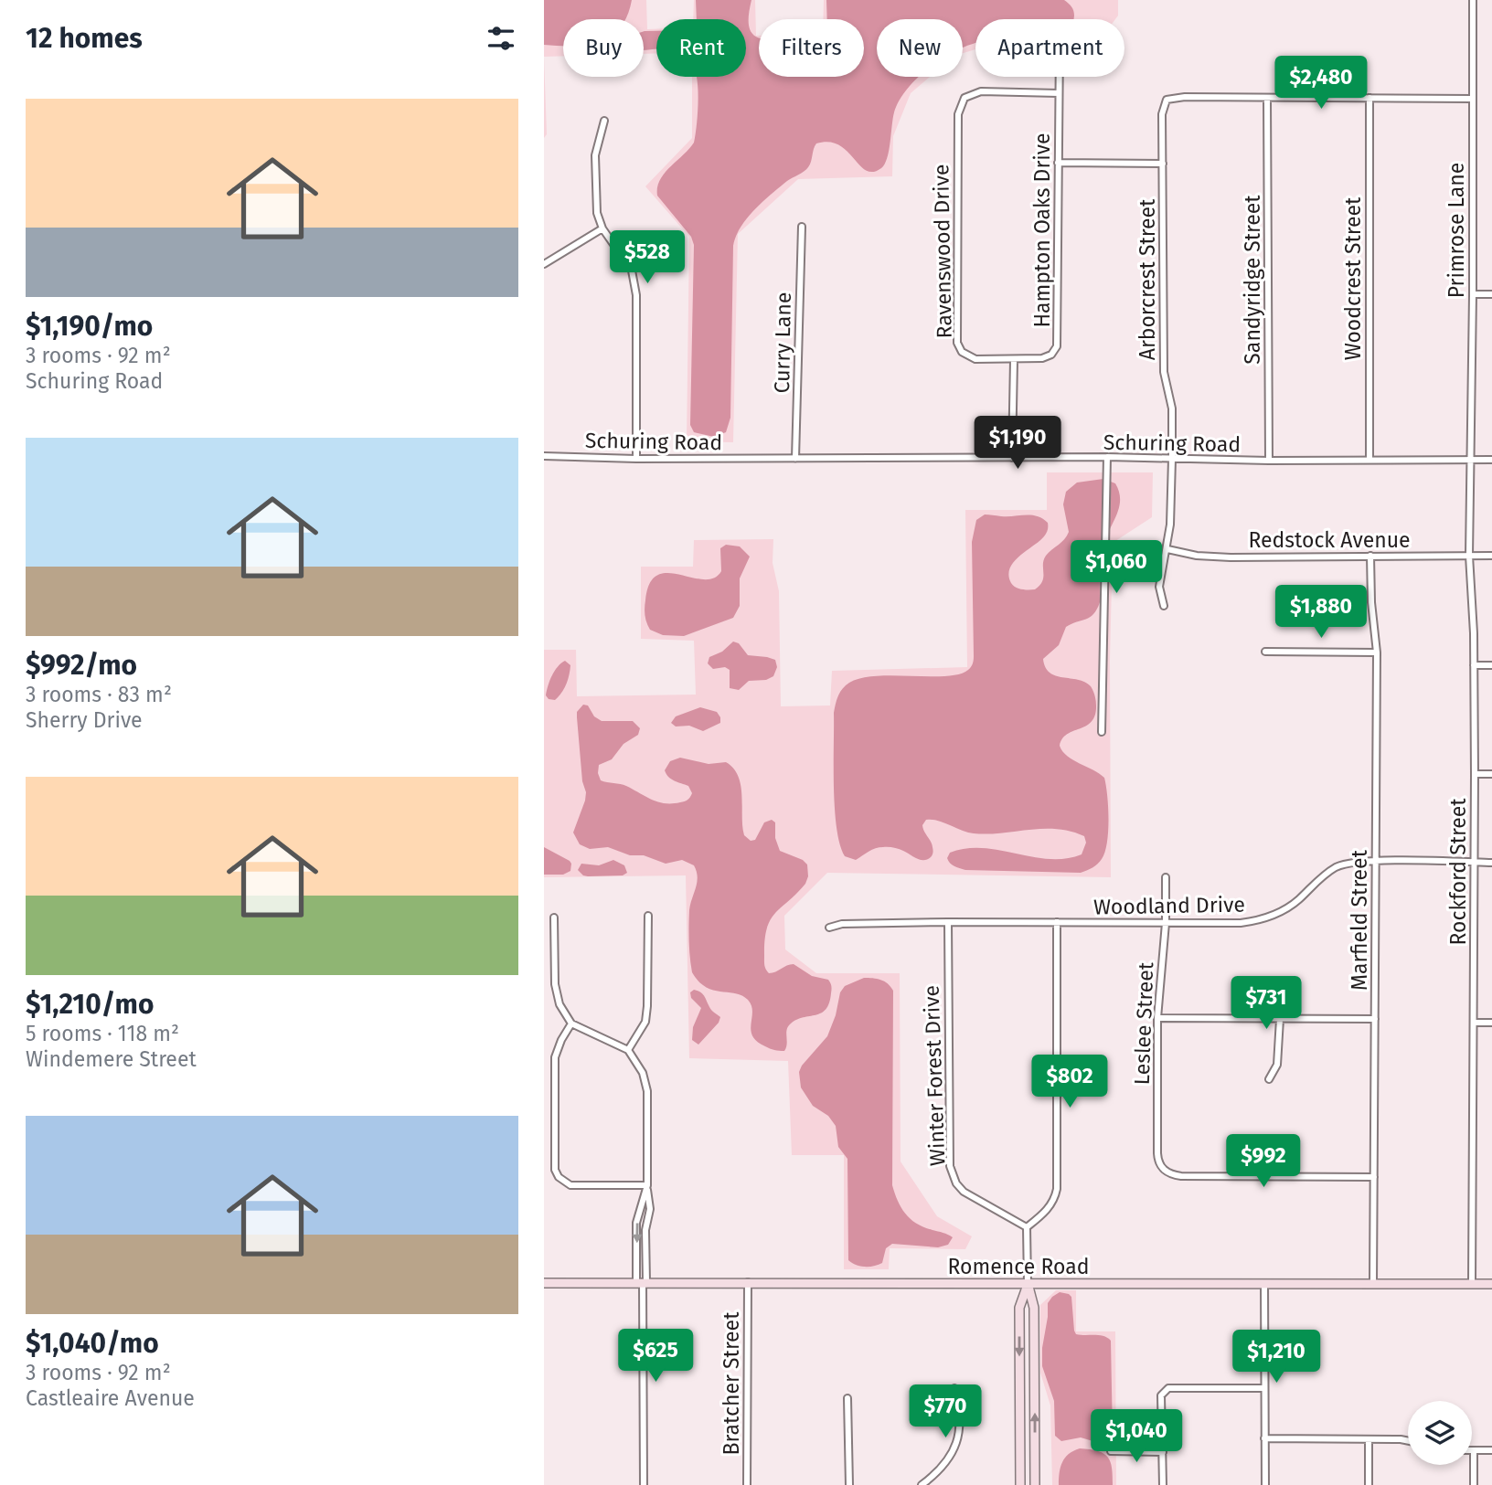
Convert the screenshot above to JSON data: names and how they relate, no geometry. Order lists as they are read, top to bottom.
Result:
{
  "streets": {
    "street": [
      "Hampton Oaks Drive",
      "Primrose Lane",
      "Ravenswood Drive",
      "Woodcrest Street",
      "Arborcrest Street",
      "Sandyridge Street",
      "Curry Lane",
      "Schuring Road",
      "Redstock Avenue",
      "Rockford Street",
      "Woodland Drive",
      "Marfield Street",
      "Leslee Street",
      "Winter Forest Drive",
      "Romence Road",
      "Bratcher Street"
    ]
  },
  "crossings": [
    ["Hampton Oaks Drive", "Ravenswood Drive"],
    ["Primrose Lane", "Schuring Road"],
    ["Primrose Lane", "Rockford Street"],
    ["Woodcrest Street", "Schuring Road"],
    ["Arborcrest Street", "Sandyridge Street"],
    ["Arborcrest Street", "Schuring Road"],
    ["Arborcrest Street", "Redstock Avenue"],
    ["Sandyridge Street", "Schuring Road"],
    ["Curry Lane", "Schuring Road"],
    ["Schuring Road", "Rockford Street"],
    ["Redstock Avenue", "Rockford Street"],
    ["Redstock Avenue", "Marfield Street"],
    ["Rockford Street", "Woodland Drive"],
    ["Rockford Street", "Romence Road"],
    ["Woodland Drive", "Marfield Street"],
    ["Woodland Drive", "Leslee Street"],
    ["Woodland Drive", "Winter Forest Drive"],
    ["Marfield Street", "Leslee Street"],
    ["Marfield Street", "Romence Road"],
    ["Romence Road", "Bratcher Street"]
  ],
  "page": {
    "heading": "12 homes",
    "chip": [
      "Buy",
      "Rent",
      "Filters",
      "New",
      "Apartment"
    ],
    "price": [
      "$2,480",
      "$528",
      "$1,190",
      "$1,060",
      "$1,880",
      "$731",
      "$802",
      "$992",
      "$625",
      "$1,210",
      "$770",
      "$1,040"
    ],
    "list": [
      {
        "name": "$1,190/mo",
        "note": "3 rooms · 92 m² · Schuring Road"
      },
      {
        "name": "$992/mo",
        "note": "3 rooms · 83 m² · Sherry Drive"
      },
      {
        "name": "$1,210/mo",
        "note": "5 rooms · 118 m² · Windemere Street"
      },
      {
        "name": "$1,040/mo",
        "note": "3 rooms · 92 m² · Castleaire Avenue"
      }
    ]
  }
}
